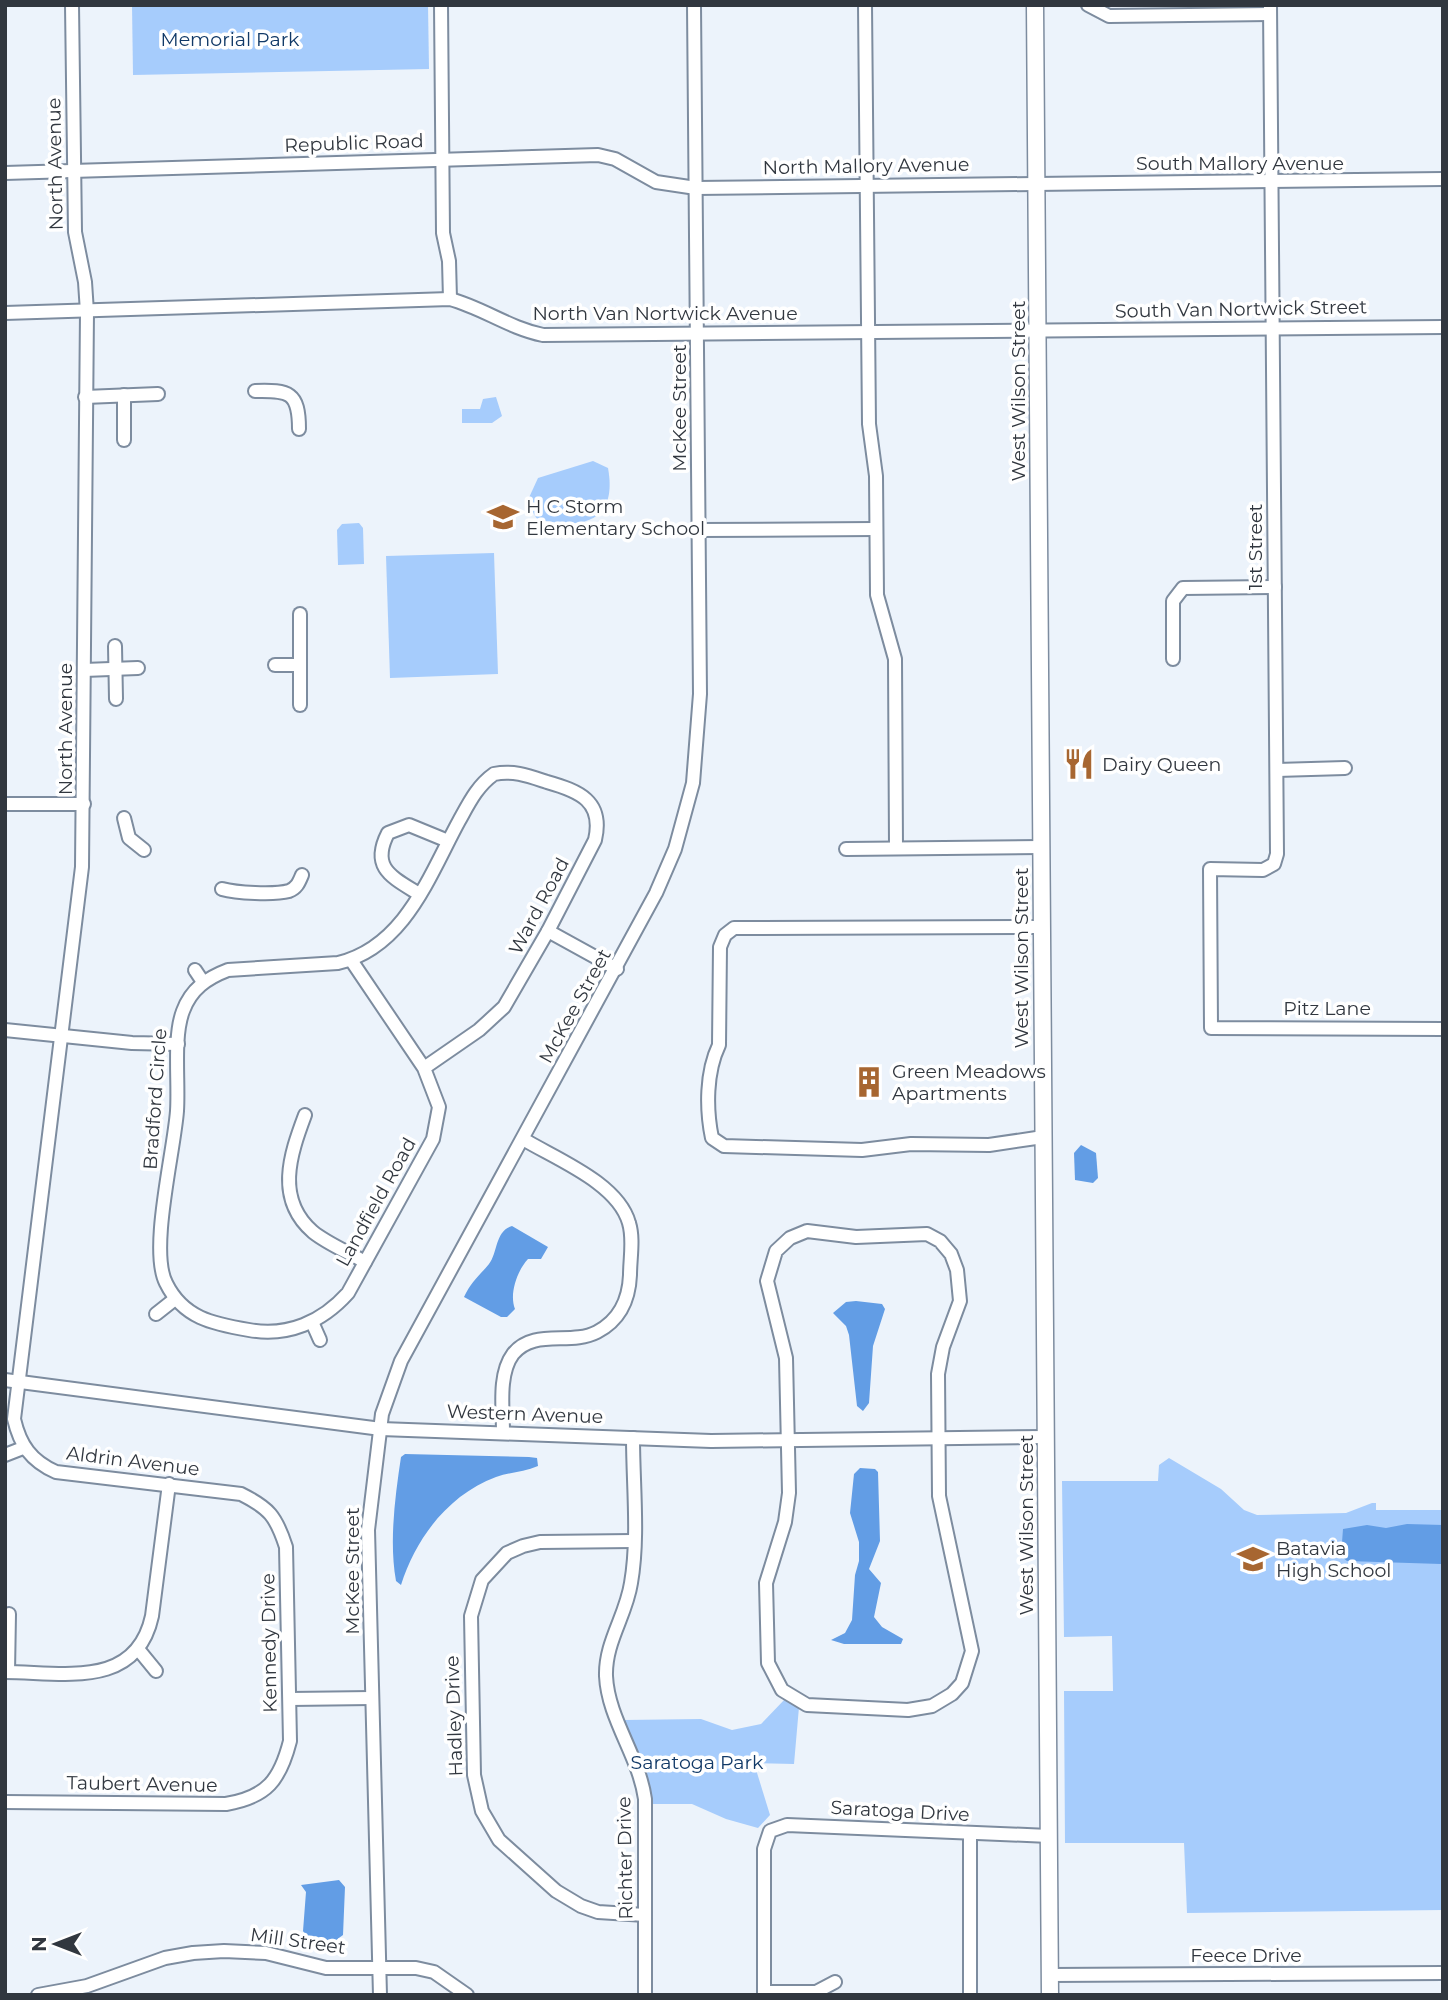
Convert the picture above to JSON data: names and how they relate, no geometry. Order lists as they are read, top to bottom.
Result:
{
  "streets": {
    "main road": ["West Wilson Street"],
    "street": [
      "Republic Road",
      "South Mallory Avenue",
      "North Avenue",
      "North Mallory Avenue",
      "South Van Nortwick Street",
      "North Van Nortwick Avenue",
      "McKee Street",
      "1st Street",
      "Ward Road",
      "Pitz Lane",
      "Bradford Circle",
      "Landfield Road",
      "Western Avenue",
      "Aldrin Avenue",
      "Kennedy Drive",
      "Hadley Drive",
      "Taubert Avenue",
      "Saratoga Drive",
      "Richter Drive",
      "Mill Street",
      "Feece Drive"
    ]
  },
  "crossings": [
    ["Republic Road", "North Avenue"],
    ["Republic Road", "North Mallory Avenue"],
    ["Republic Road", "McKee Street"],
    ["South Mallory Avenue", "North Mallory Avenue"],
    ["South Mallory Avenue", "West Wilson Street"],
    ["South Mallory Avenue", "1st Street"],
    ["North Avenue", "North Van Nortwick Avenue"],
    ["North Avenue", "Western Avenue"],
    ["North Avenue", "Aldrin Avenue"],
    ["North Mallory Avenue", "West Wilson Street"],
    ["North Mallory Avenue", "McKee Street"],
    ["South Van Nortwick Street", "North Van Nortwick Avenue"],
    ["South Van Nortwick Street", "West Wilson Street"],
    ["South Van Nortwick Street", "1st Street"],
    ["North Van Nortwick Avenue", "West Wilson Street"],
    ["North Van Nortwick Avenue", "McKee Street"],
    ["West Wilson Street", "Western Avenue"],
    ["West Wilson Street", "Saratoga Drive"],
    ["West Wilson Street", "Feece Drive"],
    ["McKee Street", "Western Avenue"],
    ["McKee Street", "Mill Street"],
    ["1st Street", "Pitz Lane"],
    ["Ward Road", "Landfield Road"],
    ["Bradford Circle", "Landfield Road"],
    ["Western Avenue", "Richter Drive"],
    ["Aldrin Avenue", "Kennedy Drive"],
    ["Kennedy Drive", "Taubert Avenue"],
    ["Hadley Drive", "Richter Drive"]
  ],
  "parks": ["Memorial Park", "Saratoga Park"],
  "places": {
    "school or university": ["H C Storm Elementary School", "Batavia High School"],
    "restaurant": ["Dairy Queen"],
    "building": ["Green Meadows Apartments"]
  },
  "north": "left"
}
